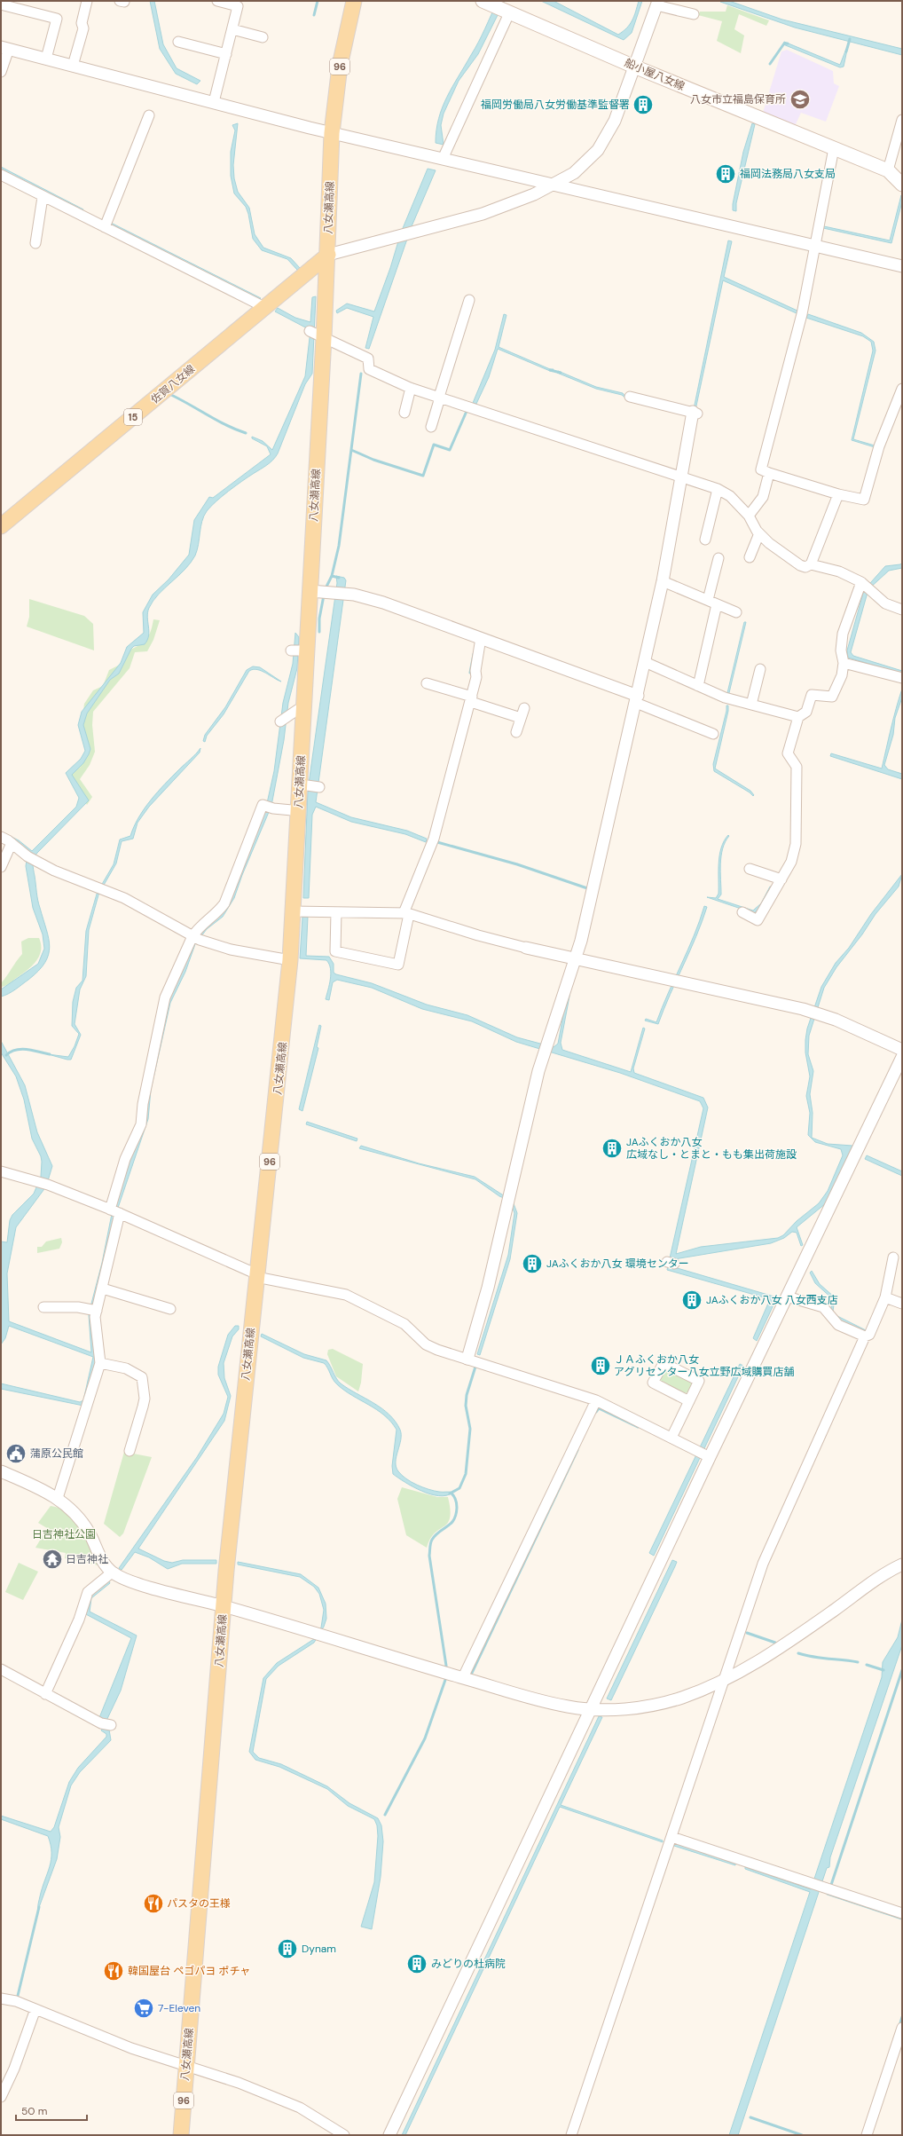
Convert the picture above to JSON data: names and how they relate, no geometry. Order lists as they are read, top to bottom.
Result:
{
  "streets": {
    "main road": [
      "96",
      "船小屋八女線",
      "八女瀬高線",
      "佐賀八女線",
      "15"
    ]
  },
  "crossings": [
    ["八女瀬高線", "佐賀八女線"]
  ],
  "parks": ["日吉神社公園"],
  "places": {
    "school or university": ["八女市立福島保育所"],
    "building": [
      "福岡労働局八女労働基準監督署",
      "福岡法務局八女支局",
      "JAふくおか八女 広域なし・とまと・もも集出荷施設",
      "JAふくおか八女 環境センター",
      "JAふくおか八女 八女西支店",
      "ＪＡふくおか八女 アグリセンター八女立野広域購買店舗",
      "Dynam",
      "みどりの杜病院"
    ],
    "public building": ["蒲原公民館"],
    "temple": ["日吉神社"],
    "restaurant": ["パスタの王様", "韓国屋台 ペゴパヨ ポチャ"],
    "supermarket": ["7-Eleven"]
  },
  "scale_bar": "50 m"
}
